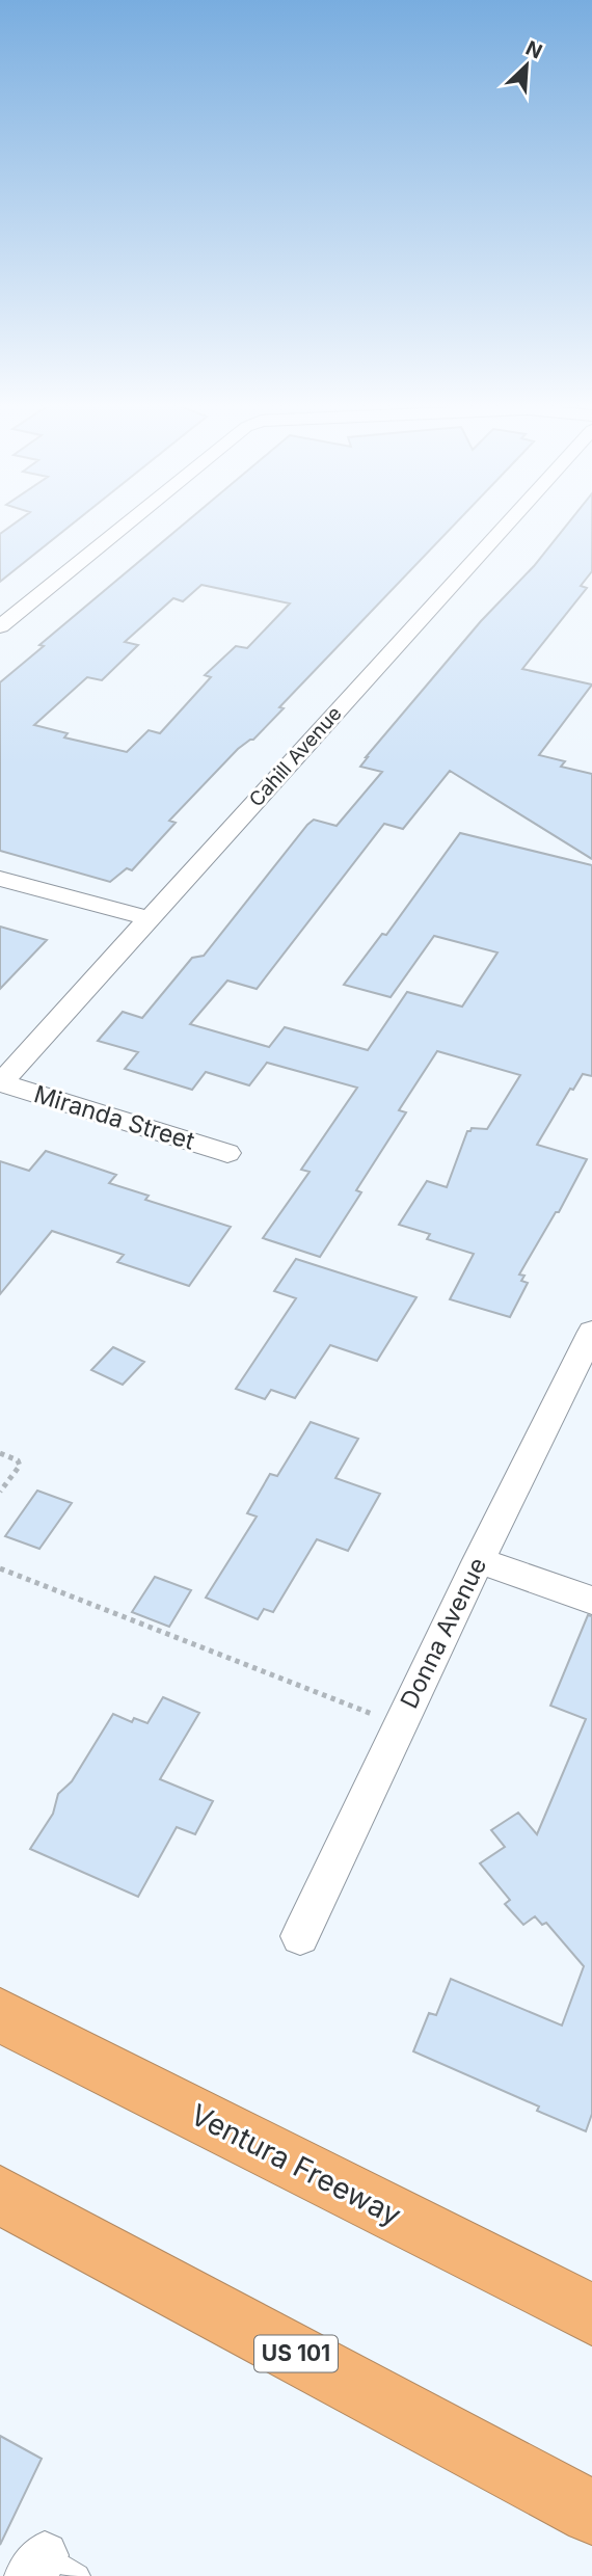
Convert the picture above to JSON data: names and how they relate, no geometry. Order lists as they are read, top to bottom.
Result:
{
  "streets": {
    "highway": ["Ventura Freeway", "US 101"],
    "street": ["Cahill Avenue", "Miranda Street", "Donna Avenue"]
  },
  "crossings": [
    ["Cahill Avenue", "Miranda Street"]
  ],
  "north": "top right"
}
